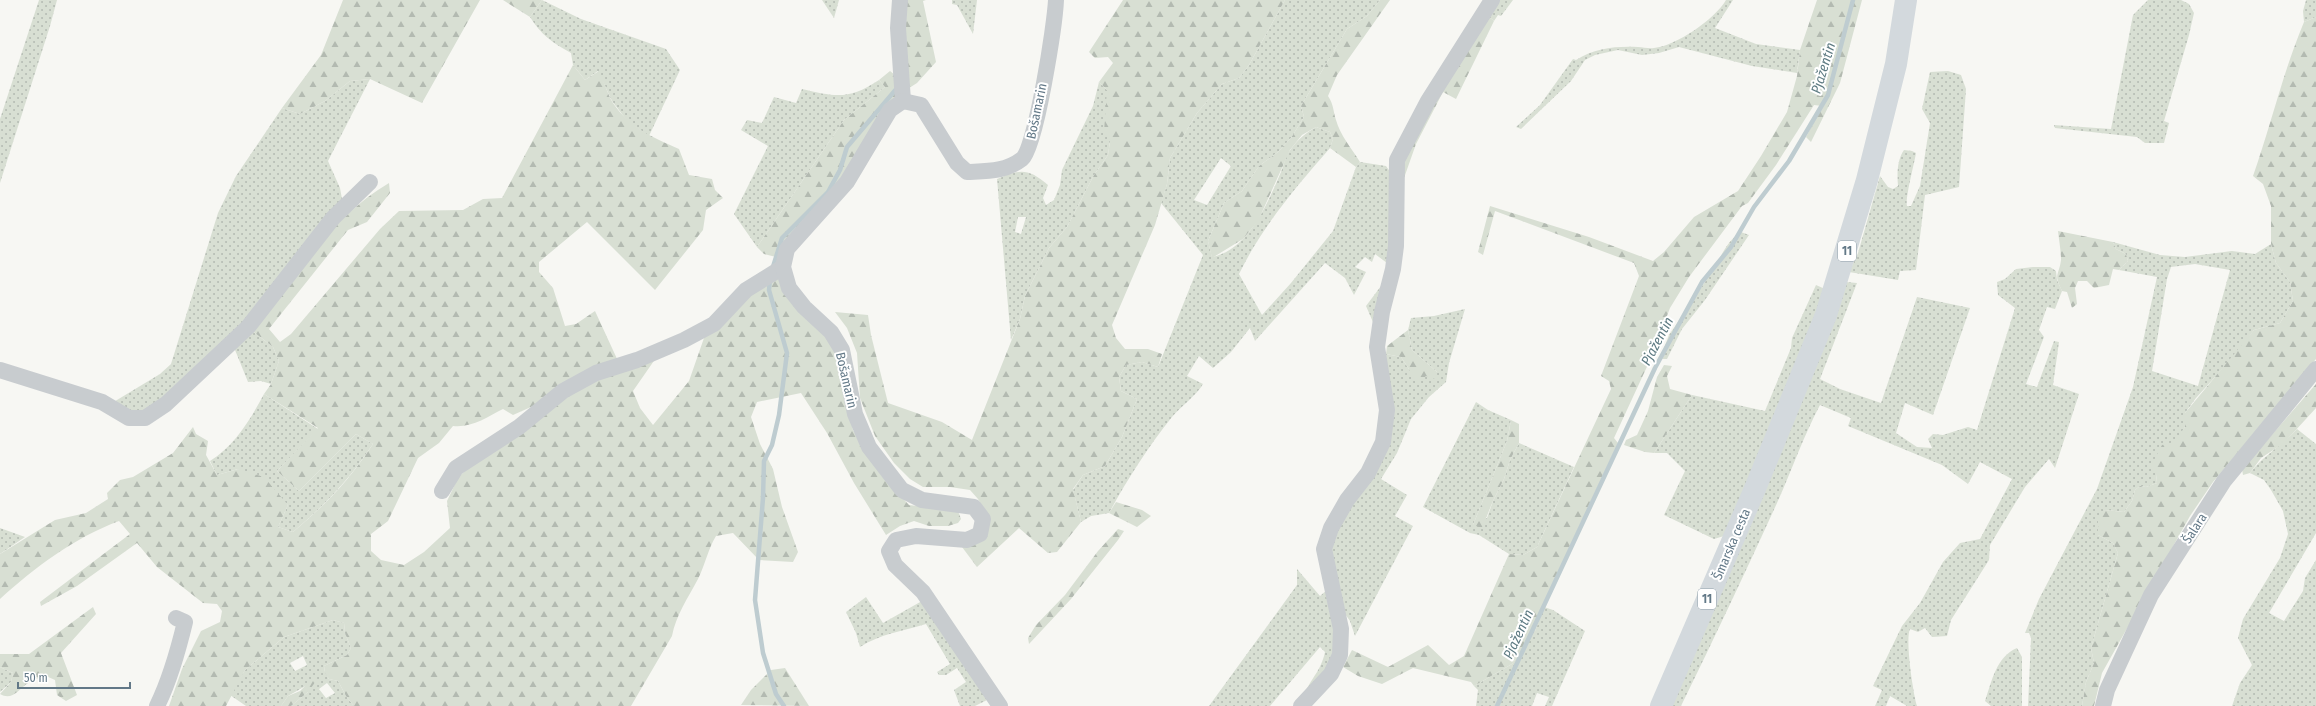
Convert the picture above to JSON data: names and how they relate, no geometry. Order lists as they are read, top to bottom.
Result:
{
  "streets": {
    "main road": ["11", "Šmarska cesta"],
    "street": ["Bošamarin", "Šalara"]
  },
  "water": ["Pjažentin"],
  "scale_bar": "50 m"
}
